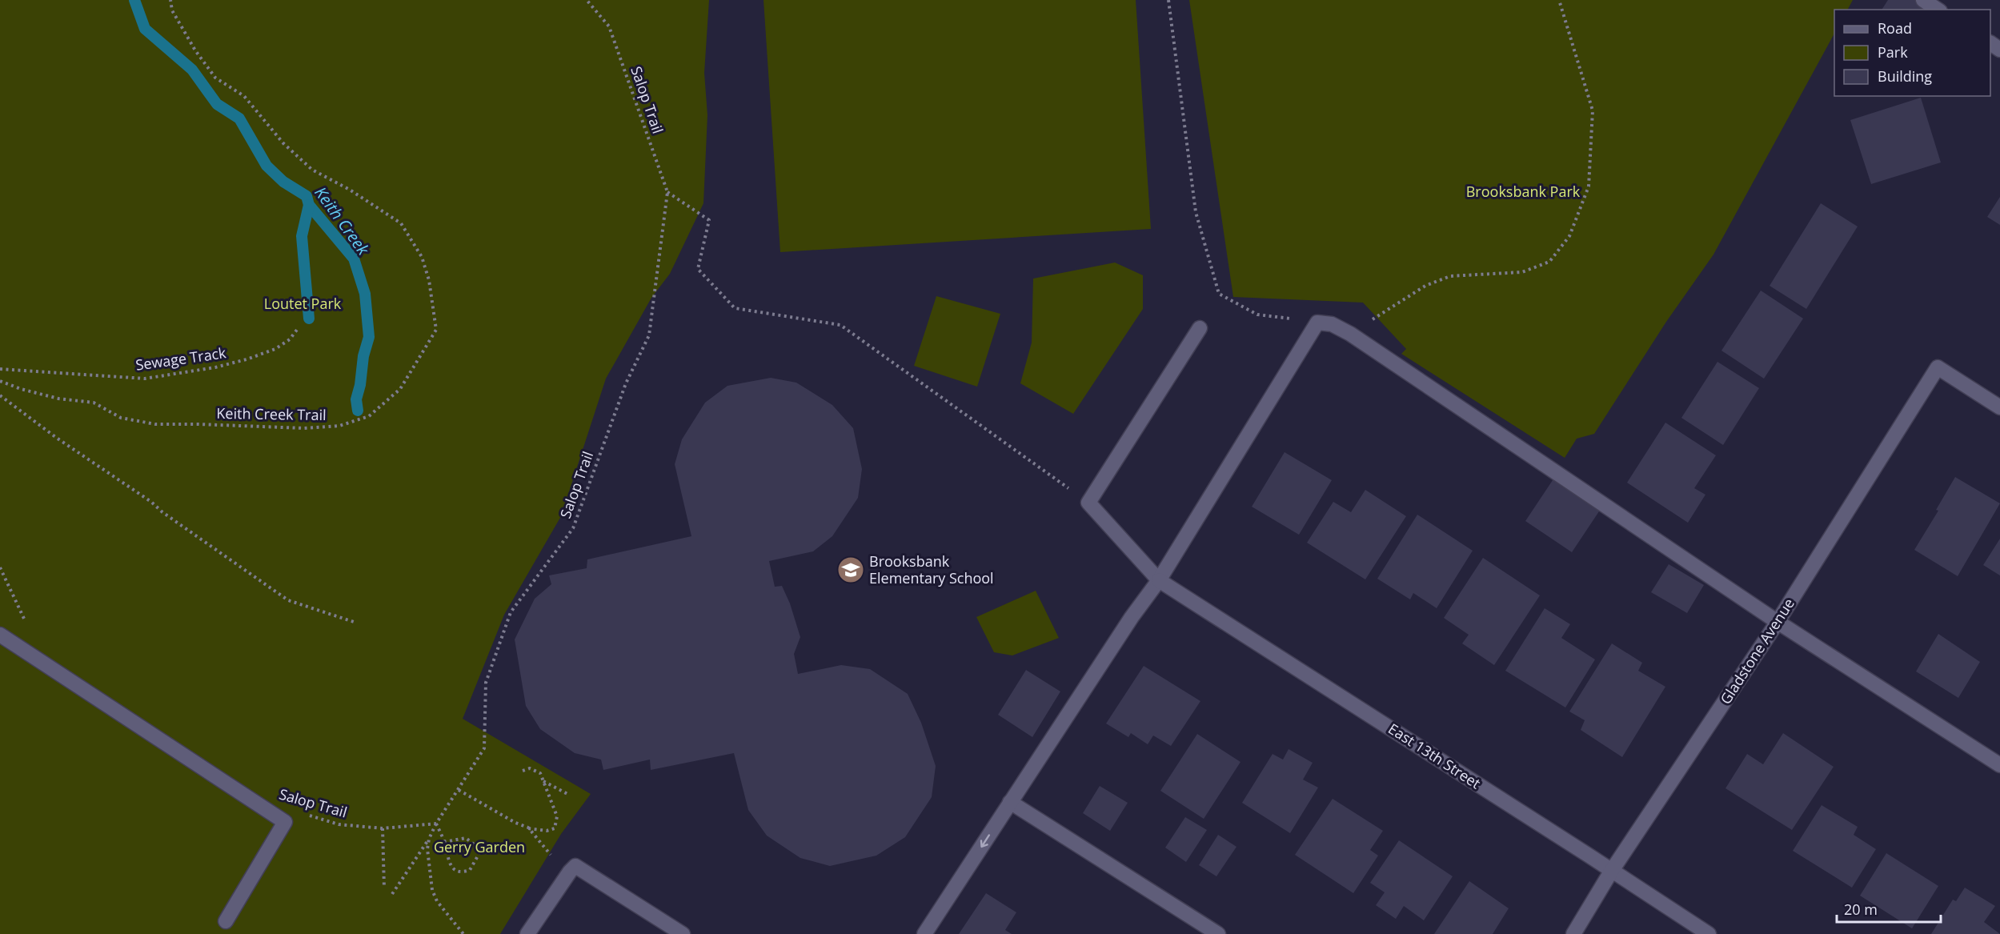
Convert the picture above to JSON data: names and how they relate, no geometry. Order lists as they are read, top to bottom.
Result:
{
  "streets": {
    "street": ["Gladstone Avenue", "East 13th Street"],
    "path": ["Salop Trail", "Sewage Track", "Keith Creek Trail"]
  },
  "crossings": [
    ["Gladstone Avenue", "East 13th Street"]
  ],
  "water": ["Keith Creek"],
  "parks": ["Brooksbank Park", "Loutet Park", "Gerry Garden"],
  "places": {
    "school or university": ["Brooksbank Elementary School"]
  },
  "legend": ["Road", "Park", "Building"],
  "scale_bar": "20 m"
}
